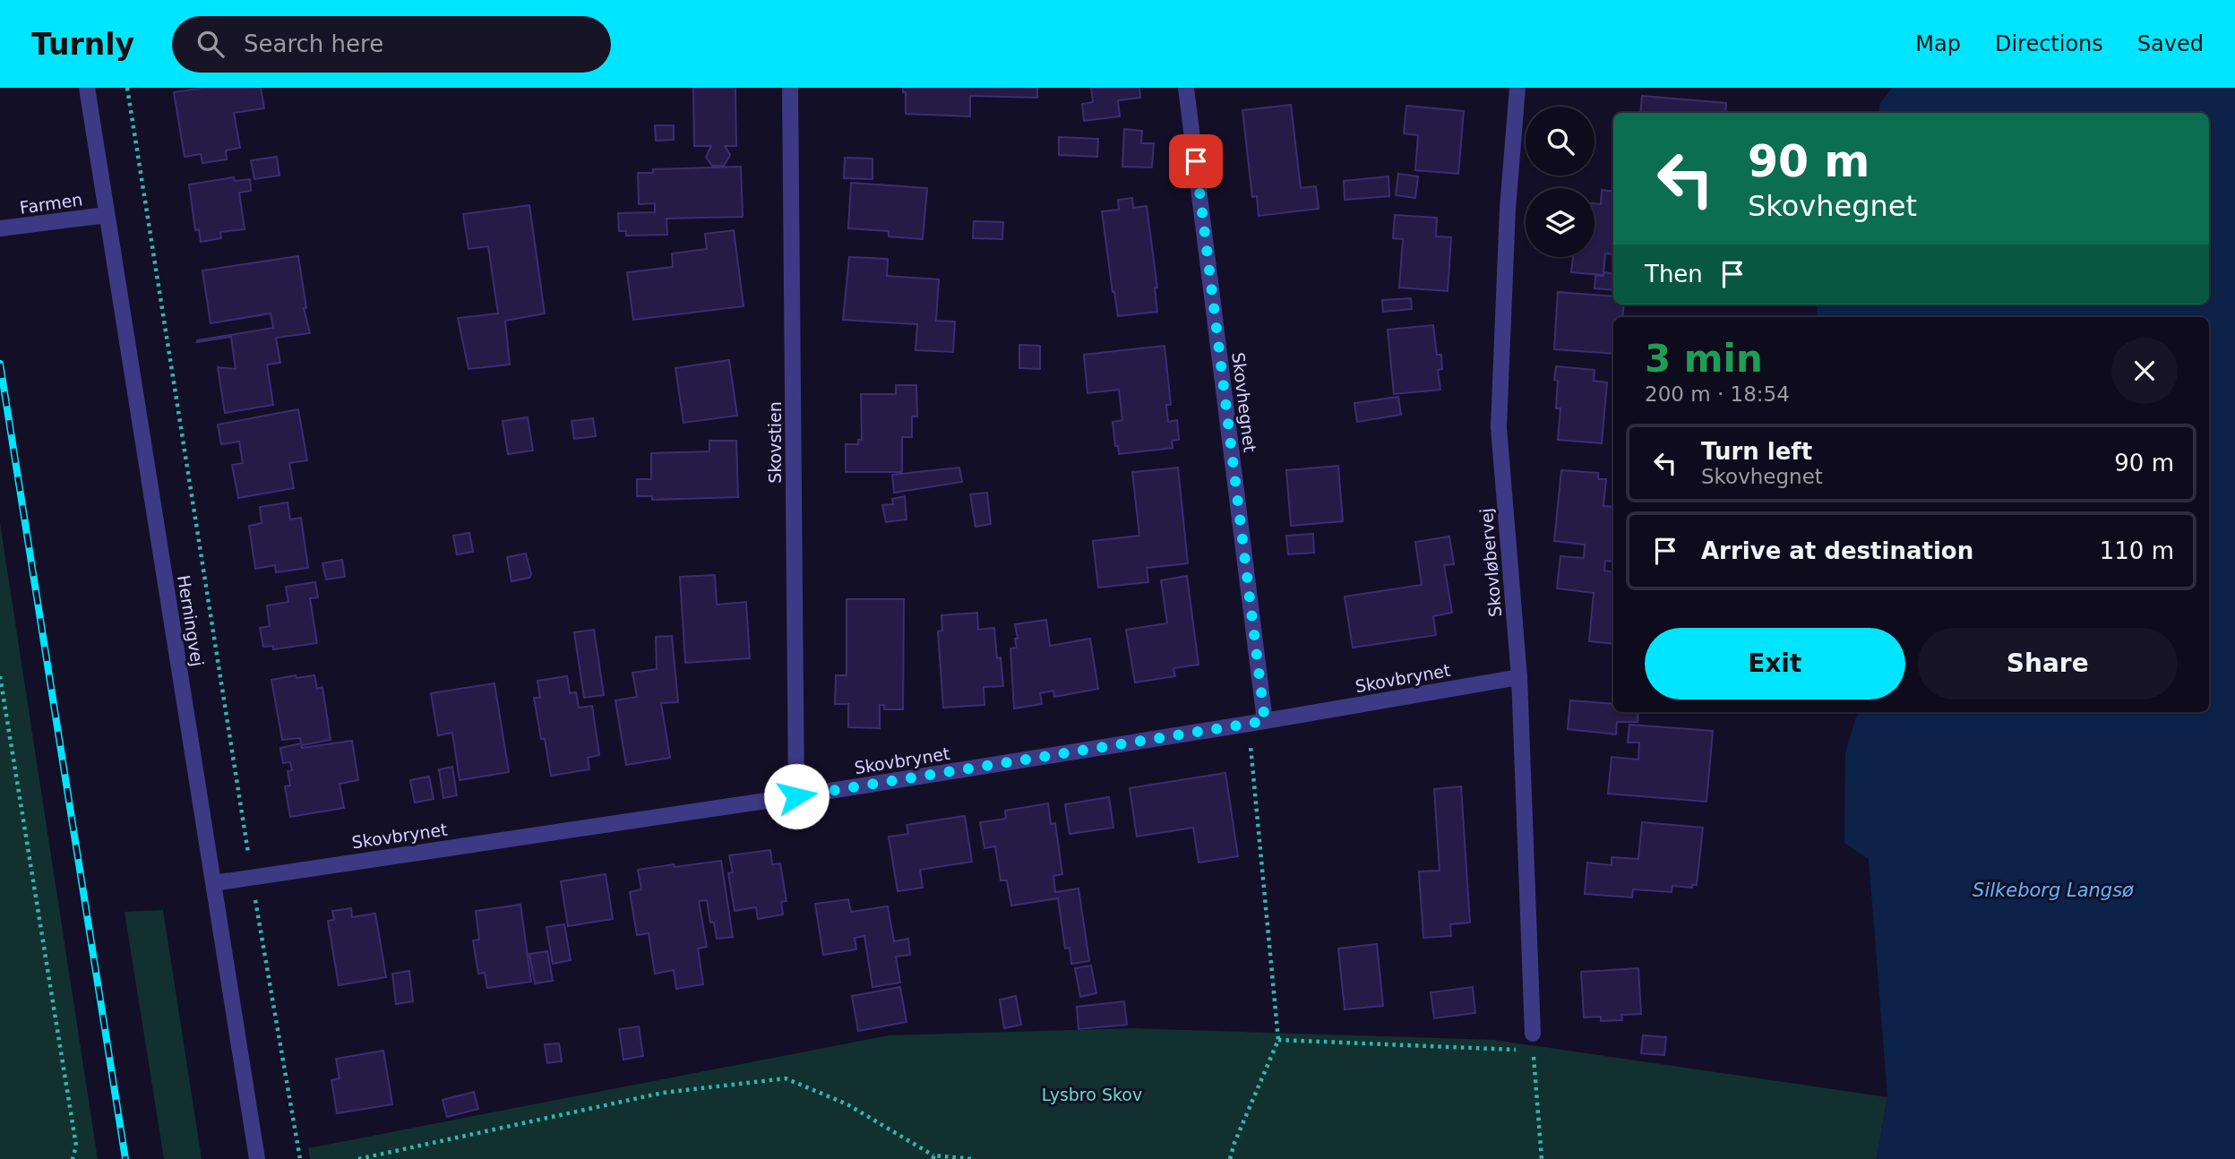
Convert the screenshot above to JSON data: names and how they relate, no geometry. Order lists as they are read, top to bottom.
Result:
{
  "streets": {
    "street": [
      "Farmen",
      "Skovhegnet",
      "Skovstien",
      "Skovløbervej",
      "Herningvej",
      "Skovbrynet"
    ]
  },
  "crossings": [
    ["Farmen", "Herningvej"],
    ["Skovhegnet", "Skovbrynet"],
    ["Skovstien", "Skovbrynet"],
    ["Skovløbervej", "Skovbrynet"],
    ["Herningvej", "Skovbrynet"]
  ],
  "water": ["Silkeborg Langsø"],
  "parks": ["Lysbro Skov"],
  "page": {
    "header": "Turnly",
    "search": "Search here",
    "nav": ["Map", "Directions", "Saved"],
    "turn": ["90 m", "Skovhegnet"],
    "then": "Then",
    "heading": ["3 min", "200 m · 18:54"],
    "list": [
      {
        "name": "Turn left",
        "note": "Skovhegnet",
        "value": "90 m"
      },
      {
        "name": "Arrive at destination",
        "value": "110 m"
      }
    ],
    "buttons": ["Exit", "Share"]
  }
}
